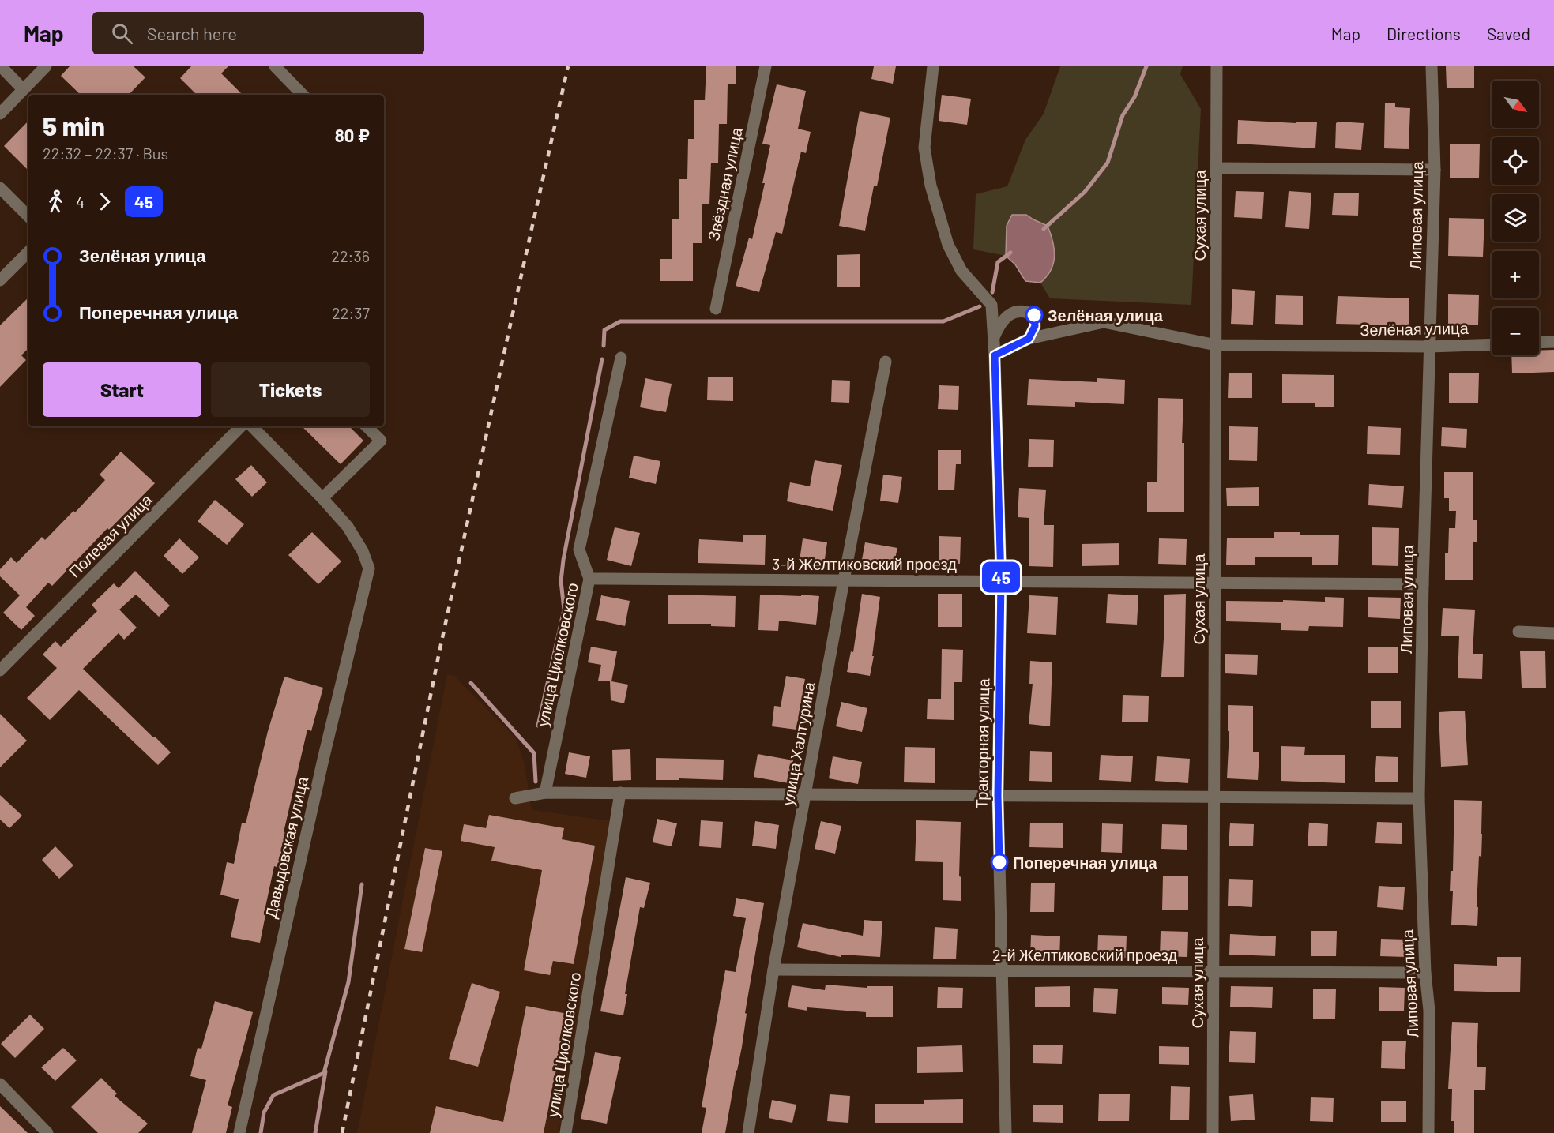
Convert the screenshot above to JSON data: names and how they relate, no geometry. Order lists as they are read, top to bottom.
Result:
{
  "streets": {
    "street": [
      "Звёздная улица",
      "Сухая улица",
      "Липовая улица",
      "Зелёная улица",
      "Полевая улица",
      "3-й Желтиковский проезд",
      "улица Циолковского",
      "улица Халтурина",
      "Тракторная улица",
      "Давыдовская улица",
      "2-й Желтиковский проезд"
    ]
  },
  "crossings": [
    ["Сухая улица", "Зелёная улица"],
    ["Сухая улица", "3-й Желтиковский проезд"],
    ["Сухая улица", "2-й Желтиковский проезд"],
    ["Липовая улица", "Зелёная улица"],
    ["Липовая улица", "3-й Желтиковский проезд"],
    ["Липовая улица", "2-й Желтиковский проезд"],
    ["Зелёная улица", "Тракторная улица"],
    ["3-й Желтиковский проезд", "улица Циолковского"],
    ["3-й Желтиковский проезд", "улица Халтурина"],
    ["3-й Желтиковский проезд", "Тракторная улица"],
    ["улица Халтурина", "2-й Желтиковский проезд"],
    ["Тракторная улица", "2-й Желтиковский проезд"]
  ],
  "places": ["Зелёная улица", "Поперечная улица"],
  "lines": ["bus line 45"],
  "north": "bottom right",
  "page": {
    "header": "Map",
    "search": "Search here",
    "nav": ["Map", "Directions", "Saved"],
    "on_map": "45",
    "map_buttons": ["+", "−"],
    "heading": ["5 min", "22:32 – 22:37 · Bus", "80 ₽"],
    "legs": ["4", "45"],
    "list": [
      {
        "name": "Зелёная улица",
        "value": "22:36"
      },
      {
        "name": "Поперечная улица",
        "value": "22:37"
      }
    ],
    "buttons": ["Start", "Tickets"]
  }
}
